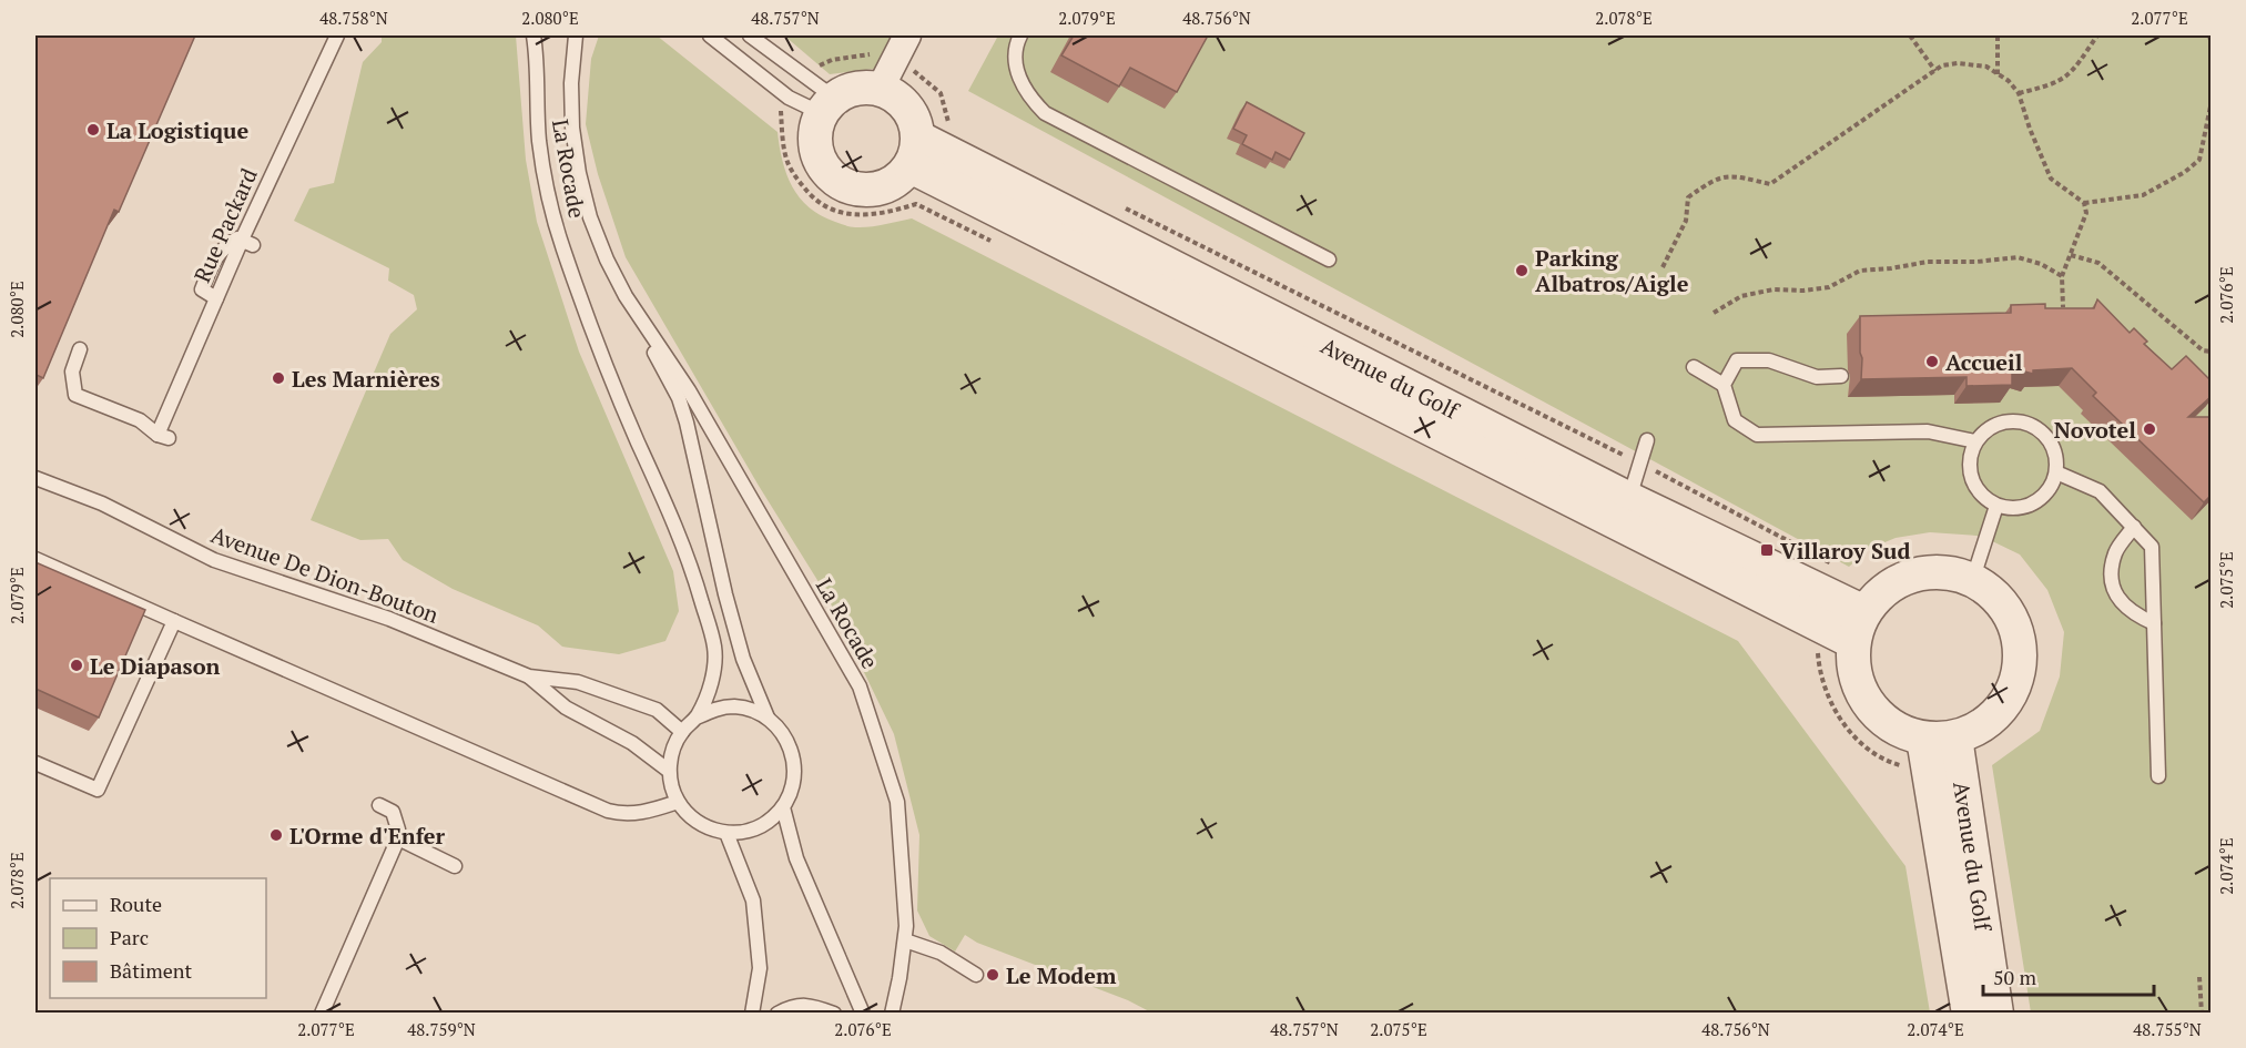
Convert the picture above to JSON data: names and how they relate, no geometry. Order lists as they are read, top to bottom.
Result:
{
  "streets": {
    "street": ["Avenue du Golf"],
    "lane": ["La Rocade", "Rue Packard", "Avenue De Dion-Bouton"]
  },
  "crossings": [
    ["La Rocade", "Avenue De Dion-Bouton"]
  ],
  "places": {
    "other": [
      "La Logistique",
      "Parking Albatros/Aigle",
      "Accueil",
      "Les Marnières",
      "Novotel",
      "Le Diapason",
      "L'Orme d'Enfer",
      "Le Modem"
    ],
    "transit": ["Villaroy Sud"]
  },
  "legend": ["Route", "Parc", "Bâtiment"],
  "scale_bar": "50 m",
  "coordinates": [
    "48.758°N",
    "2.080°E",
    "48.757°N",
    "2.079°E",
    "48.756°N",
    "2.078°E",
    "2.077°E",
    "2.076°E",
    "2.075°E",
    "2.074°E",
    "48.759°N",
    "48.755°N"
  ]
}
